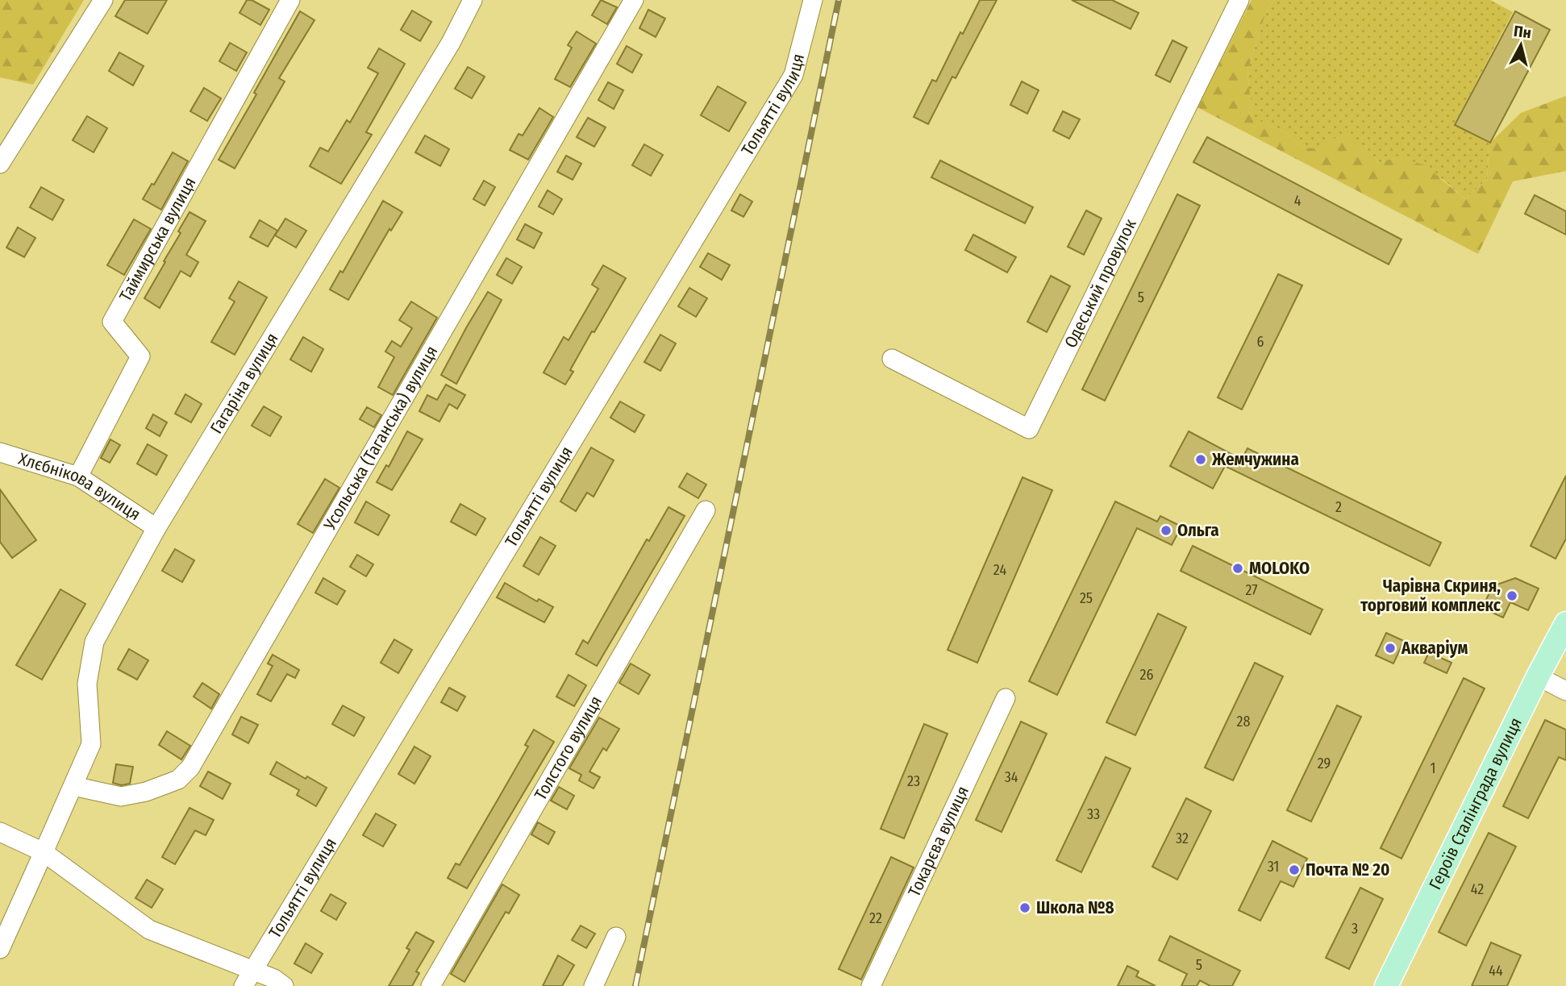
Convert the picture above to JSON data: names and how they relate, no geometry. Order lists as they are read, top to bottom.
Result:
{
  "streets": {
    "main road": ["Героїв Сталінграда вулиця"],
    "street": [
      "Тольятті вулиця",
      "Таймирська вулиця",
      "Одеський провулок",
      "Гагаріна вулиця",
      "Усольська (Таганська) вулиця",
      "Хлєбнікова вулиця",
      "Толстого вулиця",
      "Токарєва вулиця"
    ]
  },
  "crossings": [
    ["Таймирська вулиця", "Хлєбнікова вулиця"],
    ["Гагаріна вулиця", "Усольська (Таганська) вулиця"],
    ["Гагаріна вулиця", "Хлєбнікова вулиця"]
  ],
  "places": [
    "Жемчужина",
    "Ольга",
    "MOLOKO",
    "Чарівна Скриня, торговий комплекс",
    "Акваріум",
    "Почта № 20",
    "Школа №8"
  ],
  "house_numbers": [
    "4",
    "5",
    "6",
    "2",
    "24",
    "27",
    "25",
    "26",
    "28",
    "29",
    "1",
    "34",
    "23",
    "33",
    "32",
    "31",
    "42",
    "22",
    "3",
    "5",
    "44"
  ],
  "north": "top"
}
